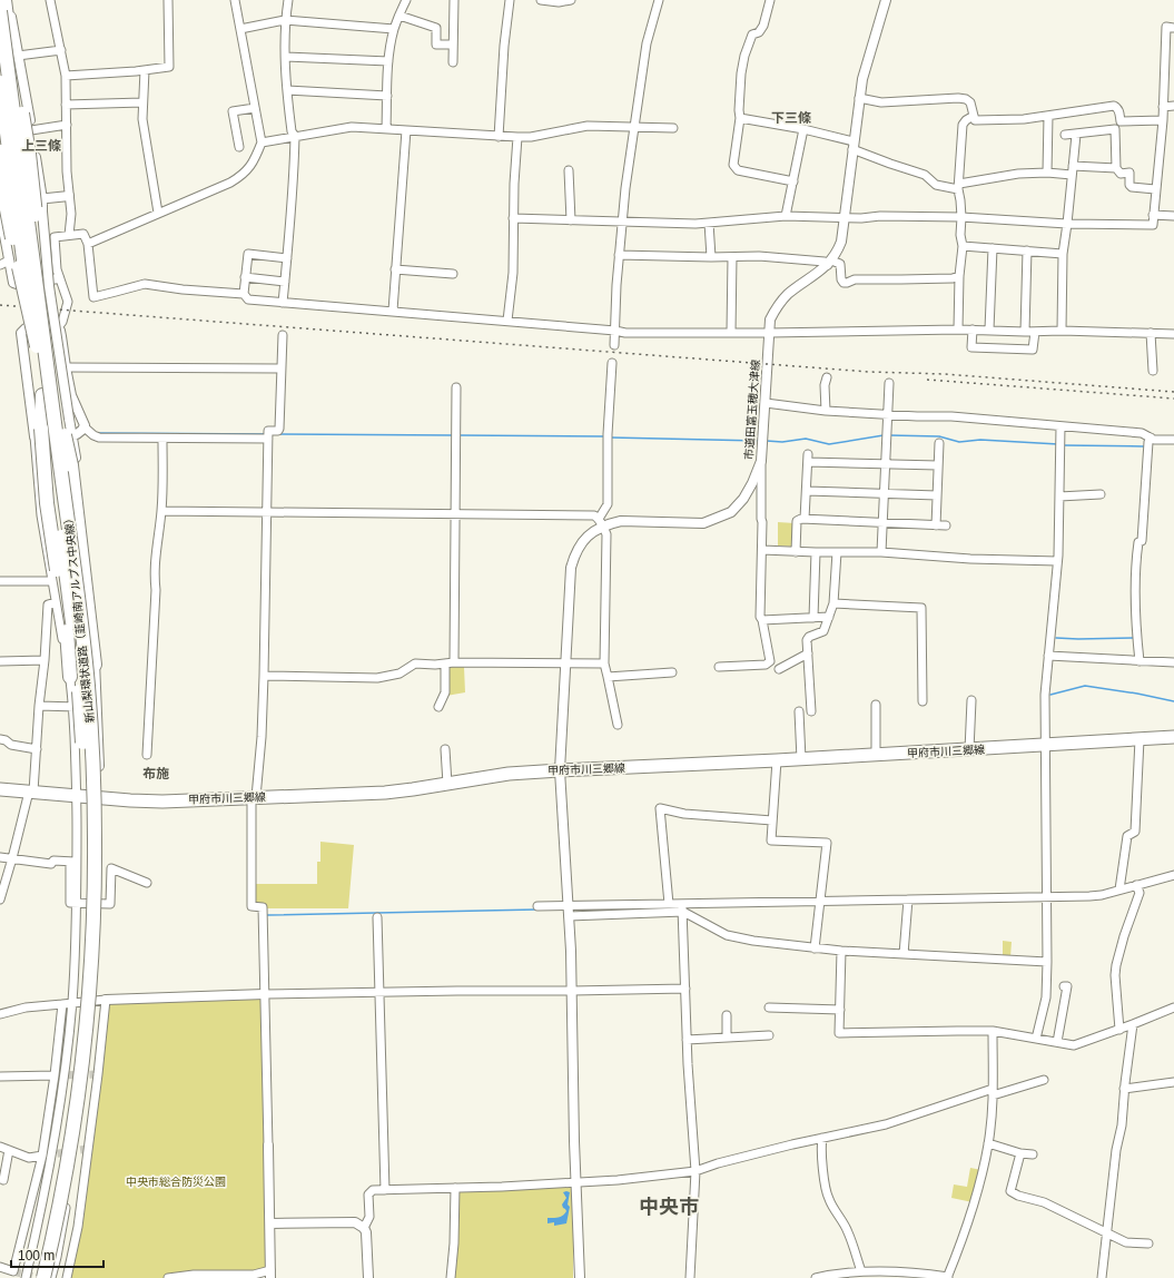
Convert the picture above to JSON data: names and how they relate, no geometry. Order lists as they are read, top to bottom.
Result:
{
  "streets": {
    "highway": ["新山梨環状道路（韮崎南アルプス中央線）"],
    "main road": ["甲府市川三郷線"],
    "street": ["市道田富玉穂大津線"]
  },
  "crossings": [
    ["市道田富玉穂大津線", "甲府市川三郷線"]
  ],
  "districts": [
    "下三條",
    "上三條",
    "布施",
    "中央市"
  ],
  "parks": ["中央市総合防災公園"],
  "scale_bar": "100 m"
}
